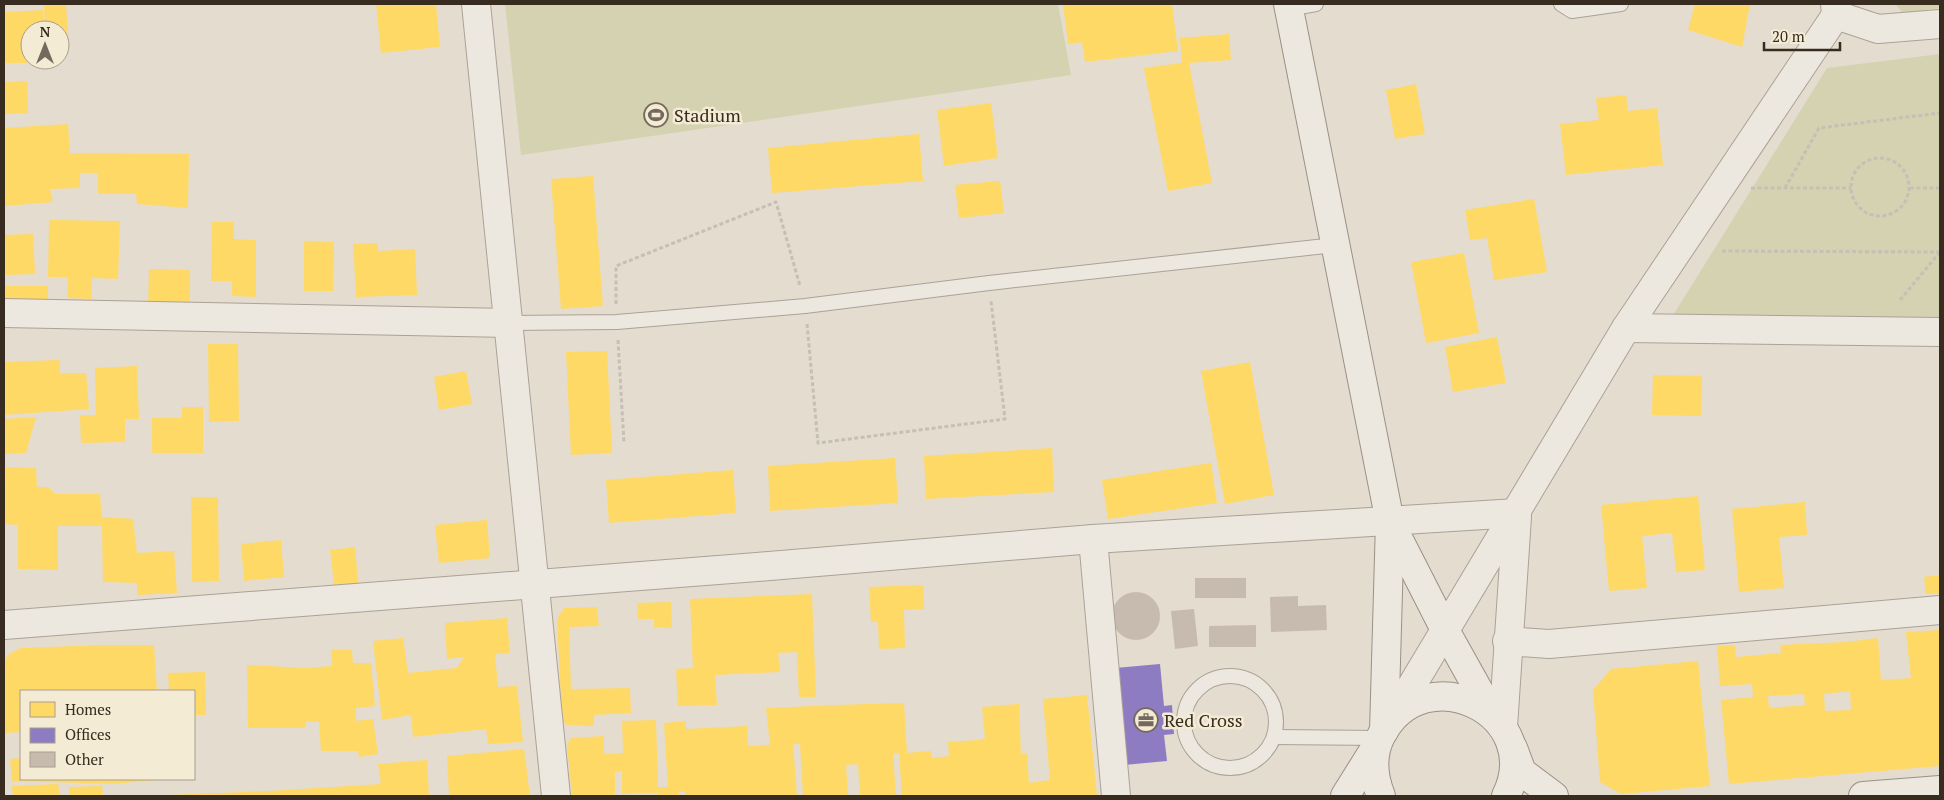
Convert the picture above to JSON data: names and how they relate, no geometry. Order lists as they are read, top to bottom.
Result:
{
  "places": {
    "sports": ["Stadium"],
    "office": ["Red Cross"]
  },
  "legend": ["Homes", "Offices", "Other"],
  "scale_bar": "20 m",
  "north": "top"
}
